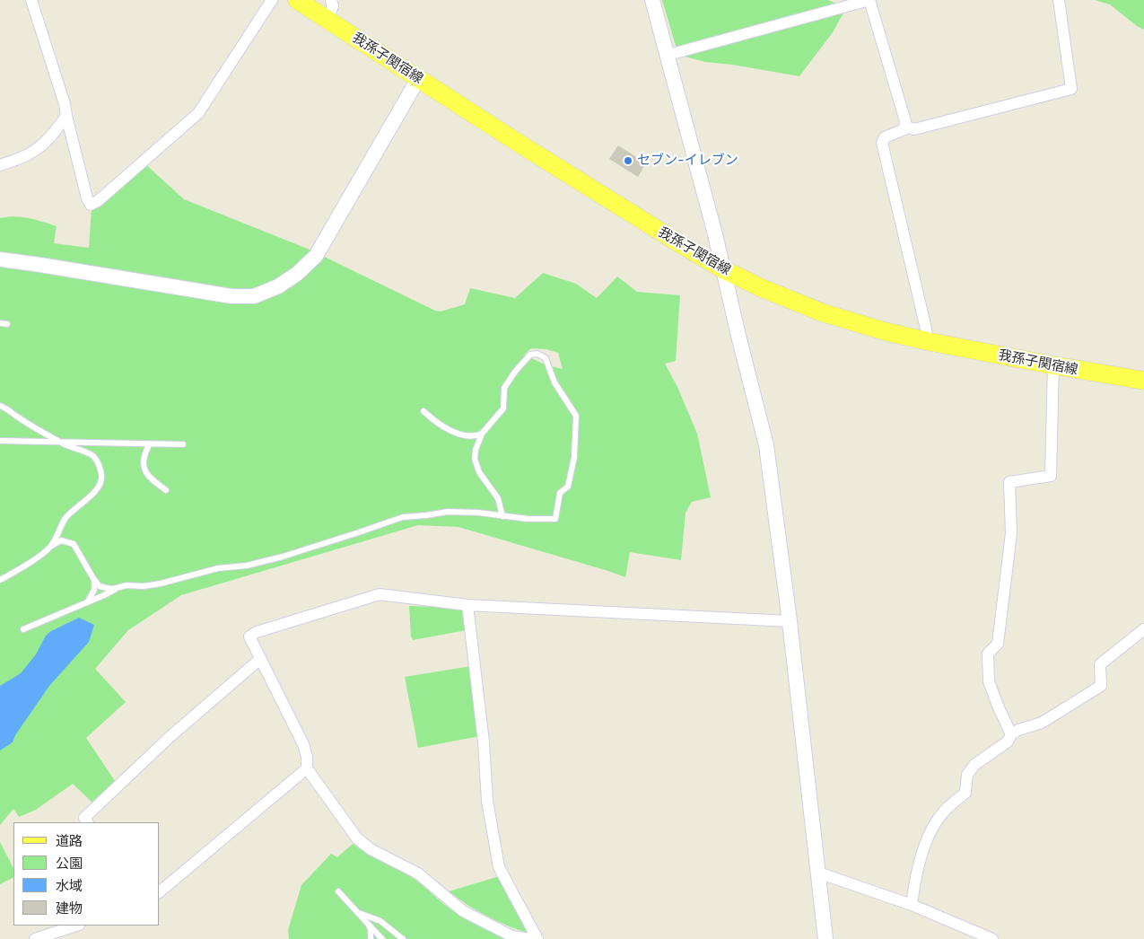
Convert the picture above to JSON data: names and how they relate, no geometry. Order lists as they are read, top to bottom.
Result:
{
  "streets": {
    "main road": ["我孫子関宿線"]
  },
  "places": ["セブン-イレブン"],
  "legend": [
    "道路",
    "公園",
    "水域",
    "建物"
  ]
}
